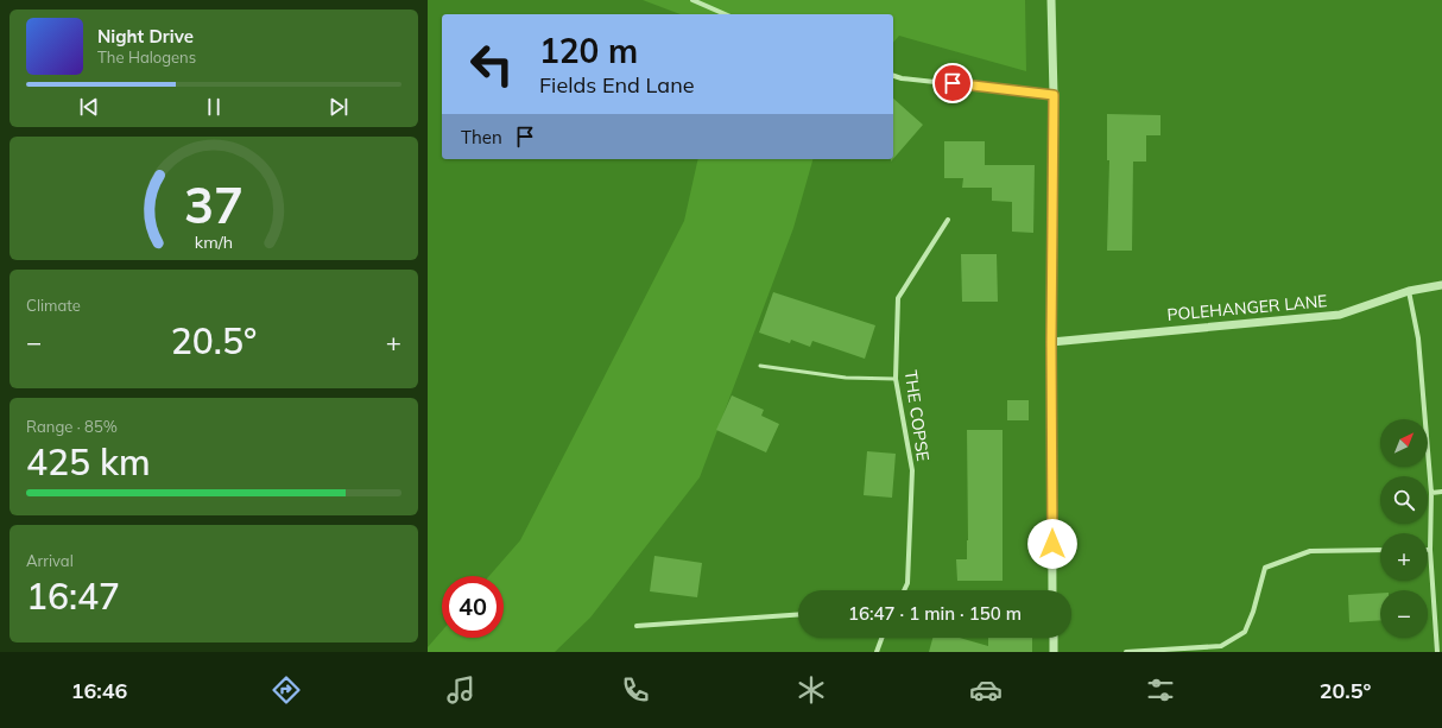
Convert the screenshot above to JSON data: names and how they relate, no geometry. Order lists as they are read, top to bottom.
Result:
{
  "streets": {
    "street": ["POLEHANGER LANE", "THE COPSE"]
  },
  "north": "top right",
  "page": {
    "turn": ["120 m", "Fields End Lane"],
    "song": ["Night Drive", "The Halogens"],
    "then": "Then",
    "tile": [
      "Climate",
      ["Range · 85%", "425 km"],
      ["Arrival", "16:47"]
    ],
    "heat": ["−", "20.5°", "+"],
    "map_buttons": ["+", "−"],
    "limit": "40",
    "trip": "16:47 · 1 min · 150 m",
    "tabs": ["16:46", "20.5°"],
    "gauge": ["37", "km/h"]
  }
}
